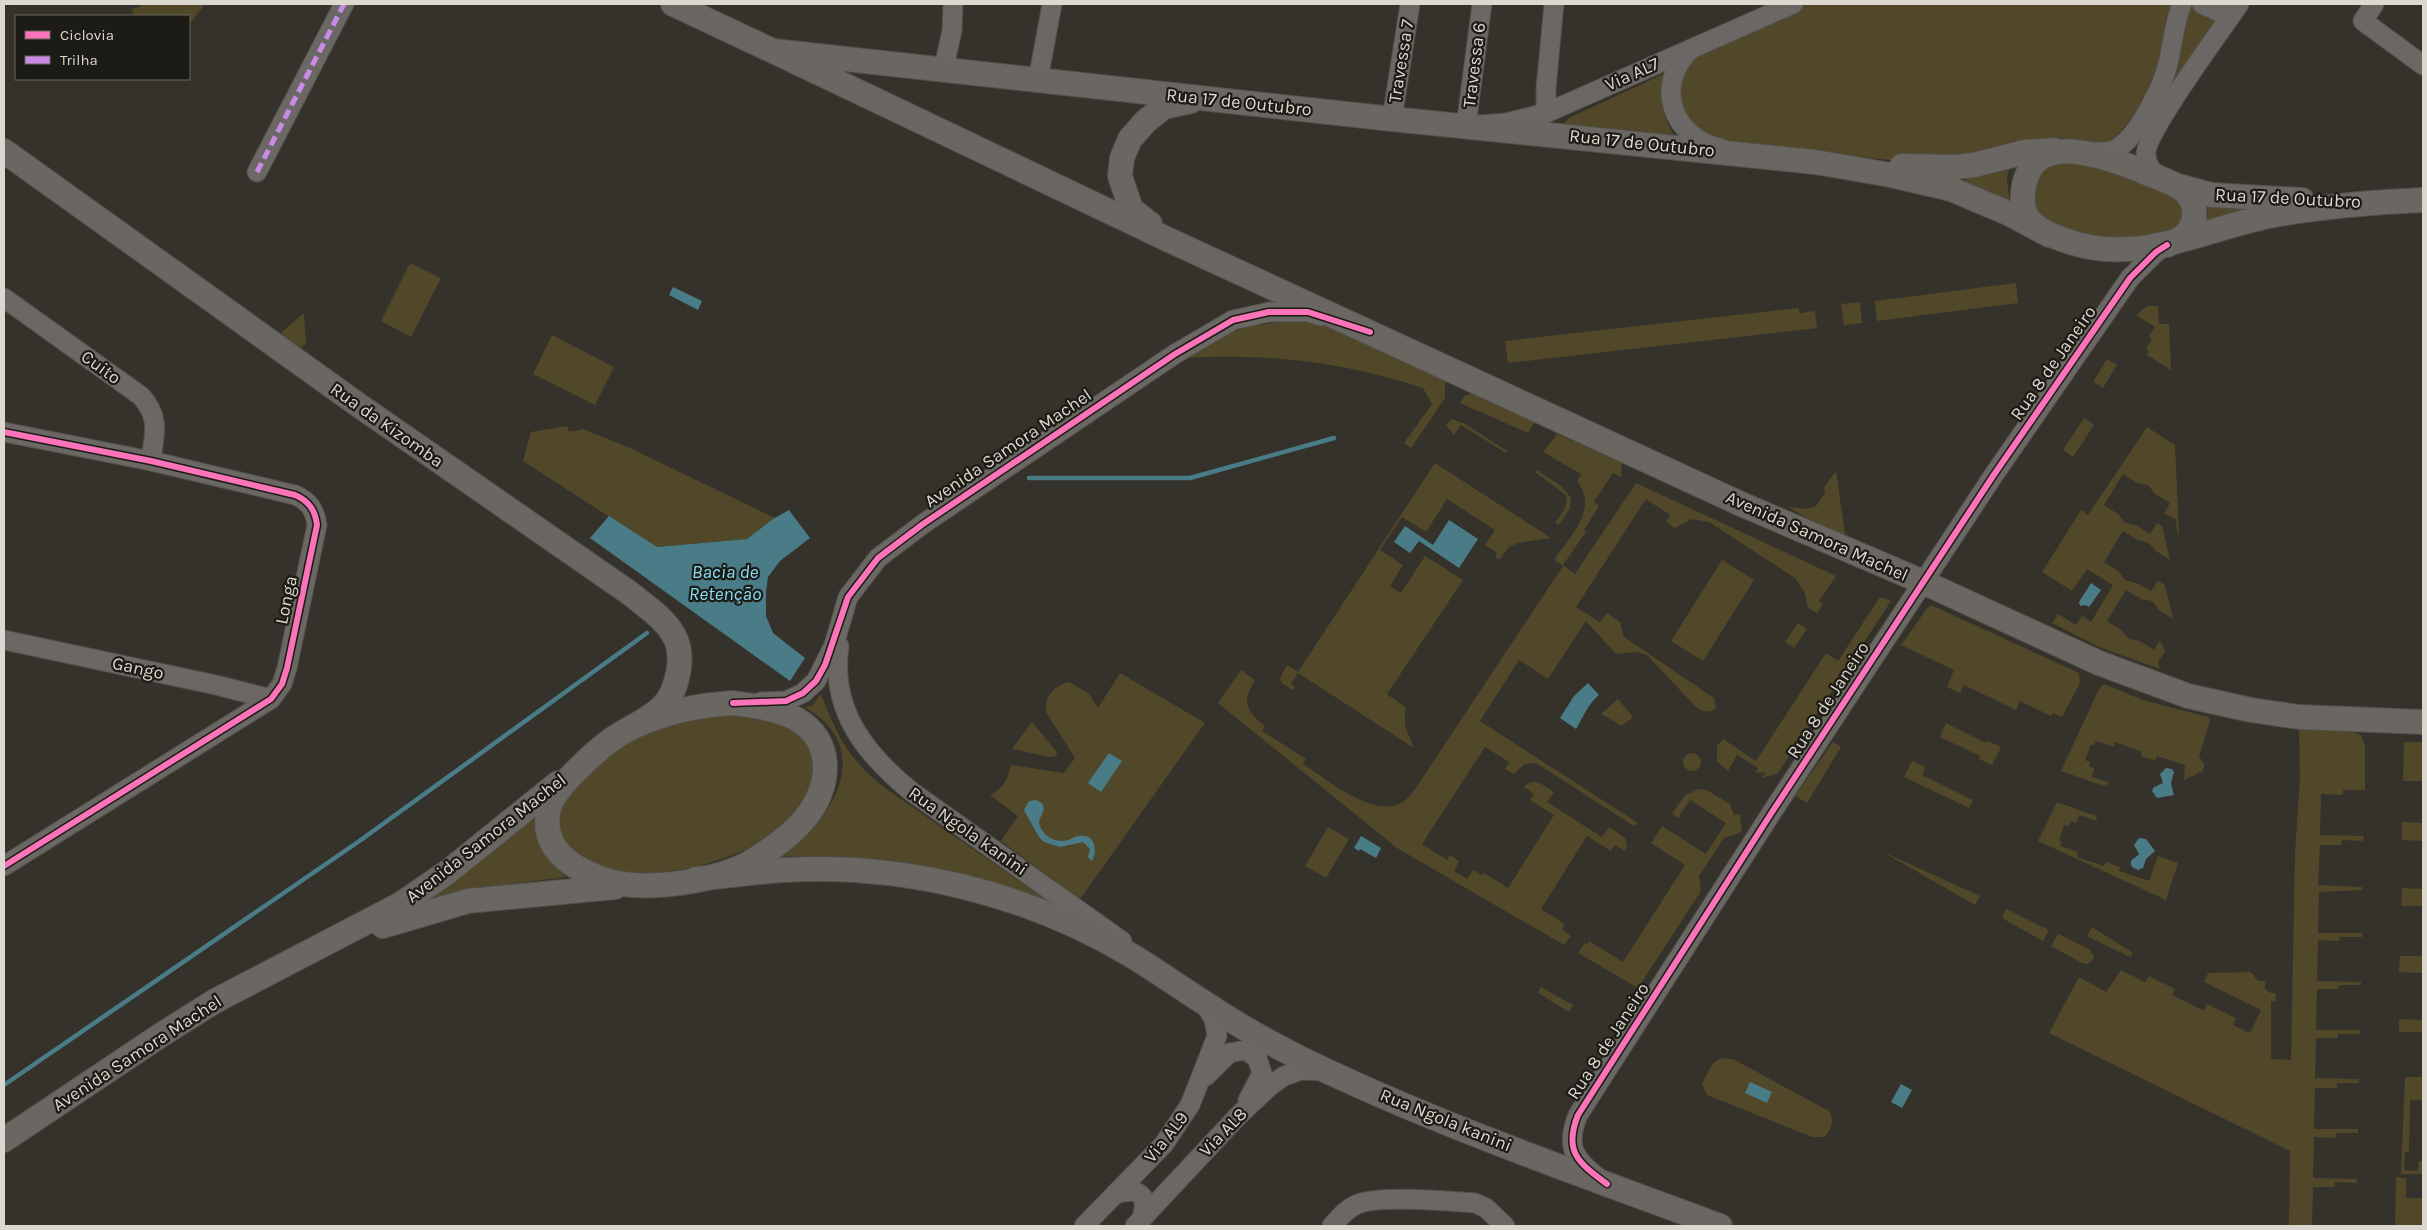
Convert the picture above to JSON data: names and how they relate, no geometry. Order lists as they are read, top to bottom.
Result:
{
  "streets": {
    "main road": [
      "Rua 17 de Outubro",
      "Rua da Kizomba",
      "Avenida Samora Machel",
      "Rua Ngola kanini"
    ],
    "street": [
      "Travessa 7",
      "Travessa 6",
      "Via AL7",
      "Rua 8 de Janeiro",
      "Cuito",
      "Longa",
      "Gango",
      "Via AL8",
      "Via AL9"
    ]
  },
  "crossings": [
    ["Travessa 7", "Rua 17 de Outubro"],
    ["Travessa 6", "Via AL7"],
    ["Travessa 6", "Rua 17 de Outubro"],
    ["Via AL7", "Rua 17 de Outubro"],
    ["Rua 17 de Outubro", "Rua 8 de Janeiro"],
    ["Rua 17 de Outubro", "Avenida Samora Machel"],
    ["Rua 8 de Janeiro", "Avenida Samora Machel"],
    ["Rua 8 de Janeiro", "Rua Ngola kanini"],
    ["Cuito", "Longa"],
    ["Avenida Samora Machel", "Rua Ngola kanini"],
    ["Longa", "Gango"],
    ["Rua Ngola kanini", "Via AL8"],
    ["Rua Ngola kanini", "Via AL9"]
  ],
  "water": ["Bacia de Retenção"],
  "legend": ["Ciclovia", "Trilha"]
}
